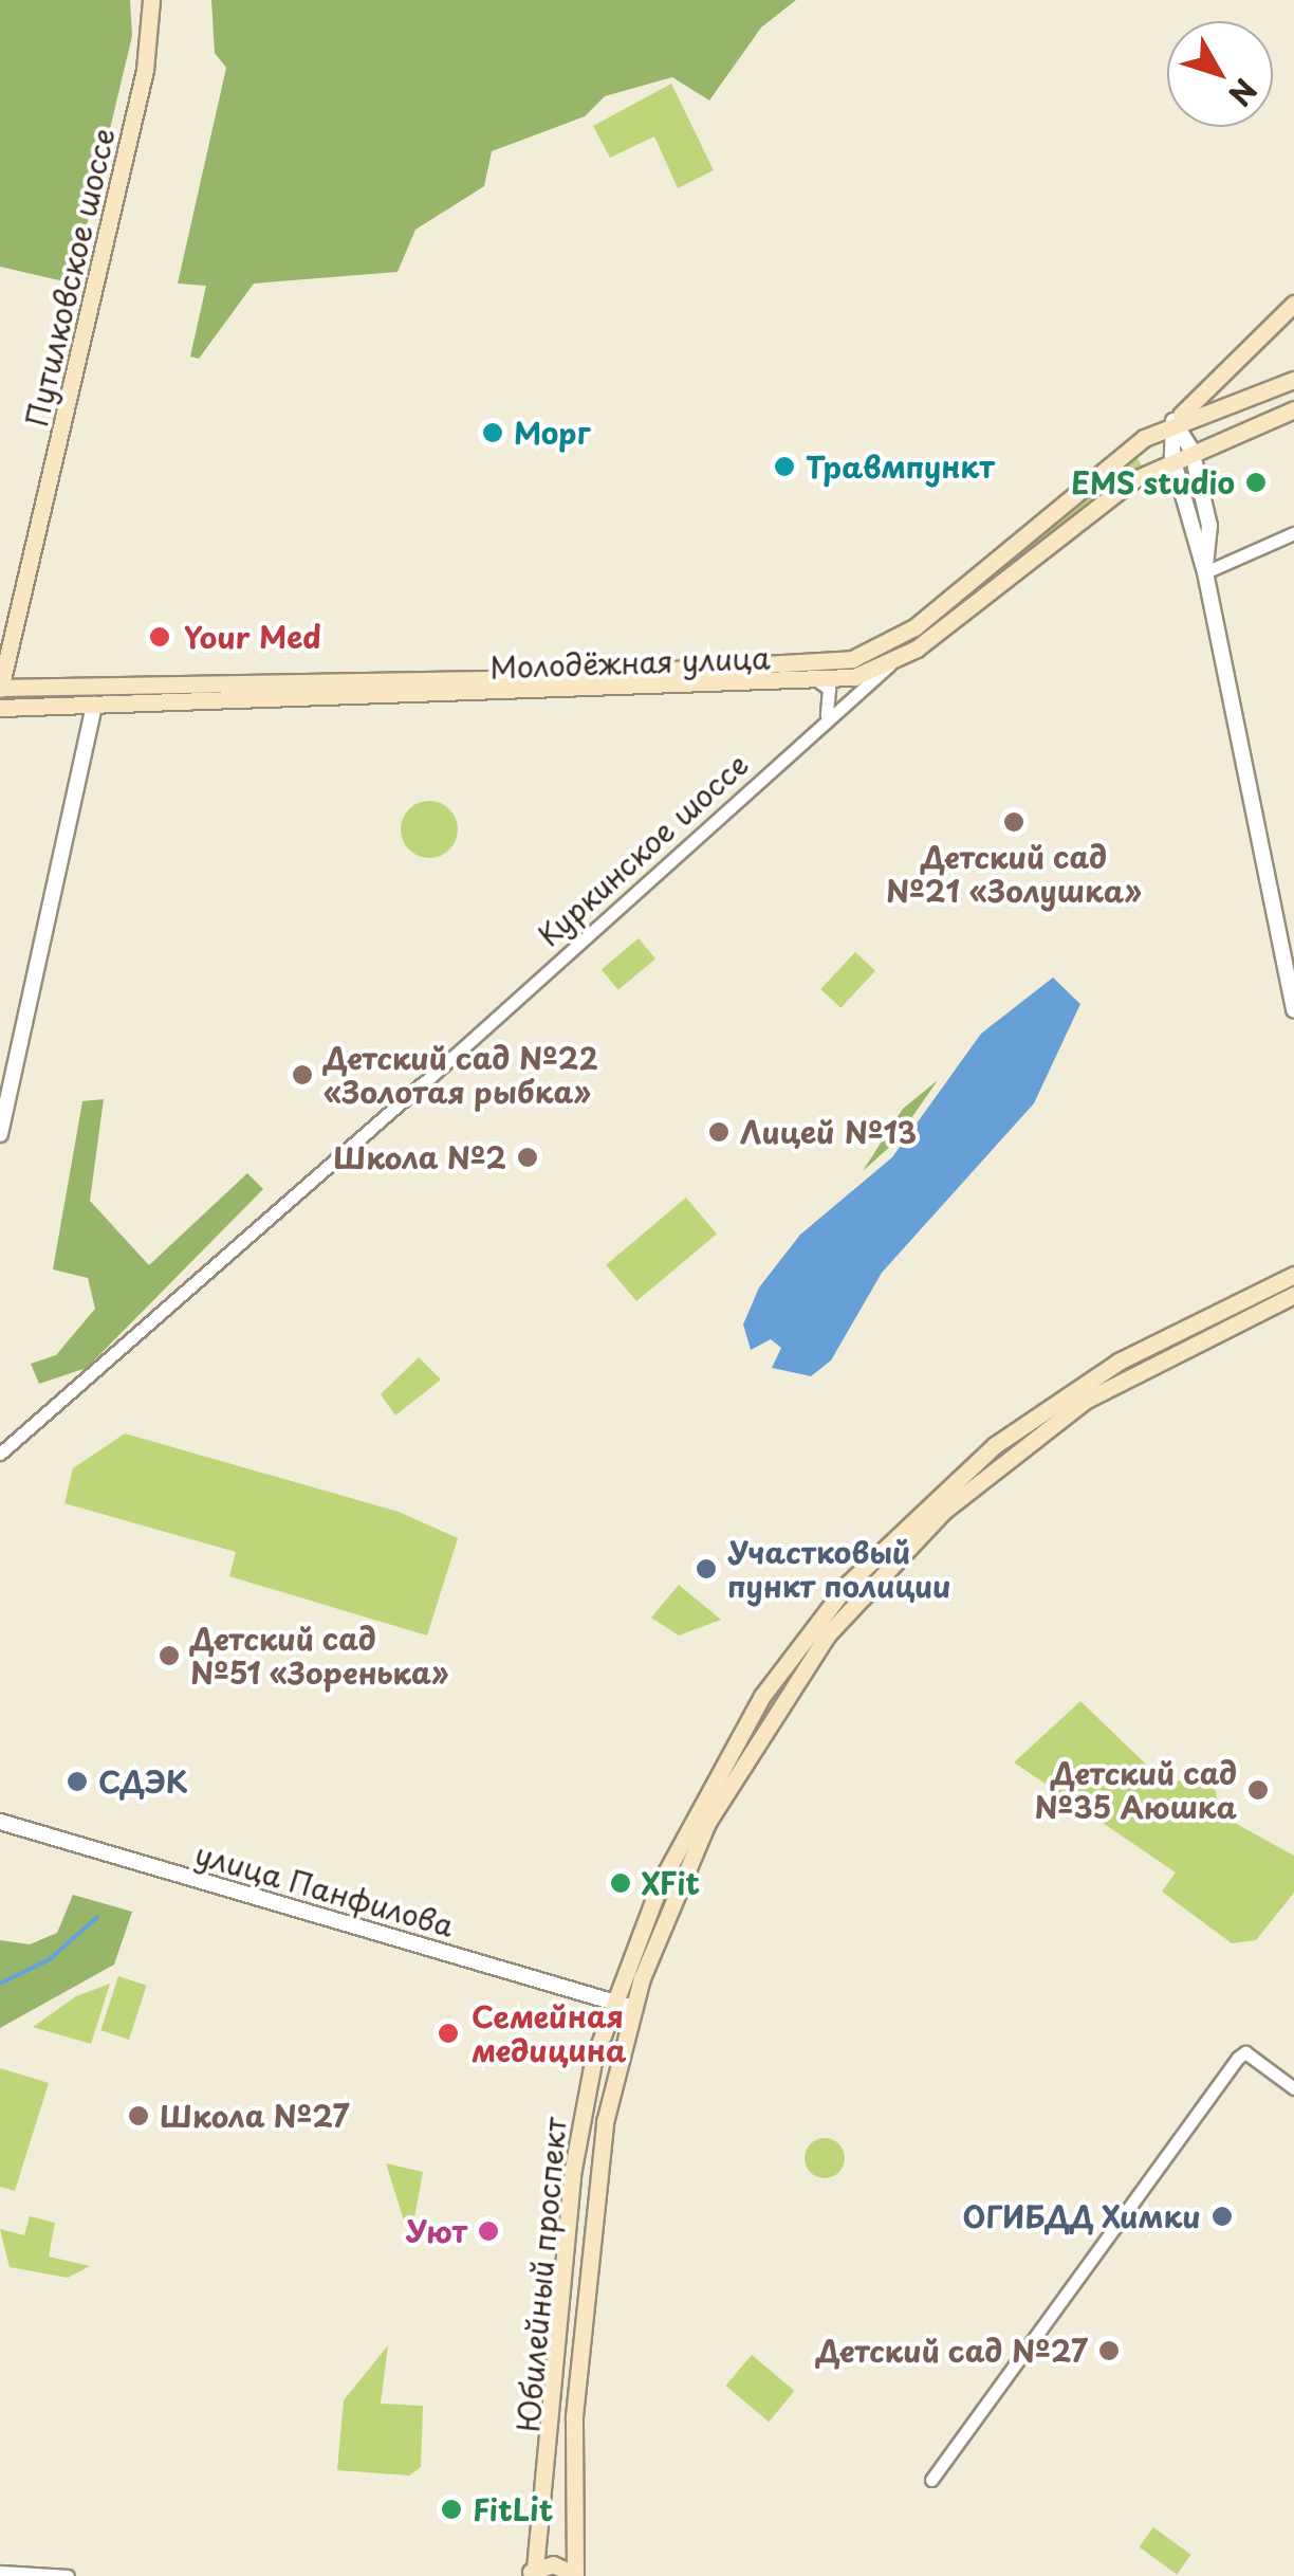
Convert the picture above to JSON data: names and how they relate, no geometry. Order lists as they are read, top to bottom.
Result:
{
  "streets": {
    "main road": ["Путилковское шоссе", "Молодёжная улица", "Юбилейный проспект"],
    "street": ["Куркинское шоссе", "улица Панфилова"]
  },
  "crossings": [
    ["Путилковское шоссе", "Молодёжная улица"],
    ["Молодёжная улица", "Куркинское шоссе"],
    ["улица Панфилова", "Юбилейный проспект"]
  ],
  "places": [
    "Морг",
    "Травмпункт",
    "EMS studio",
    "Your Med",
    "Детский сад №21 «Золушка»",
    "Детский сад №22 «Золотая рыбка»",
    "Лицей №13",
    "Школа №2",
    "Участковый пункт полиции",
    "Детский сад №51 «Зоренька»",
    "СДЭК",
    "Детский сад №35 Аюшка",
    "XFit",
    "Семейная медицина",
    "Школа №27",
    "ОГИБДД Химки",
    "Уют",
    "Детский сад №27",
    "FitLit"
  ],
  "north": "bottom right"
}
